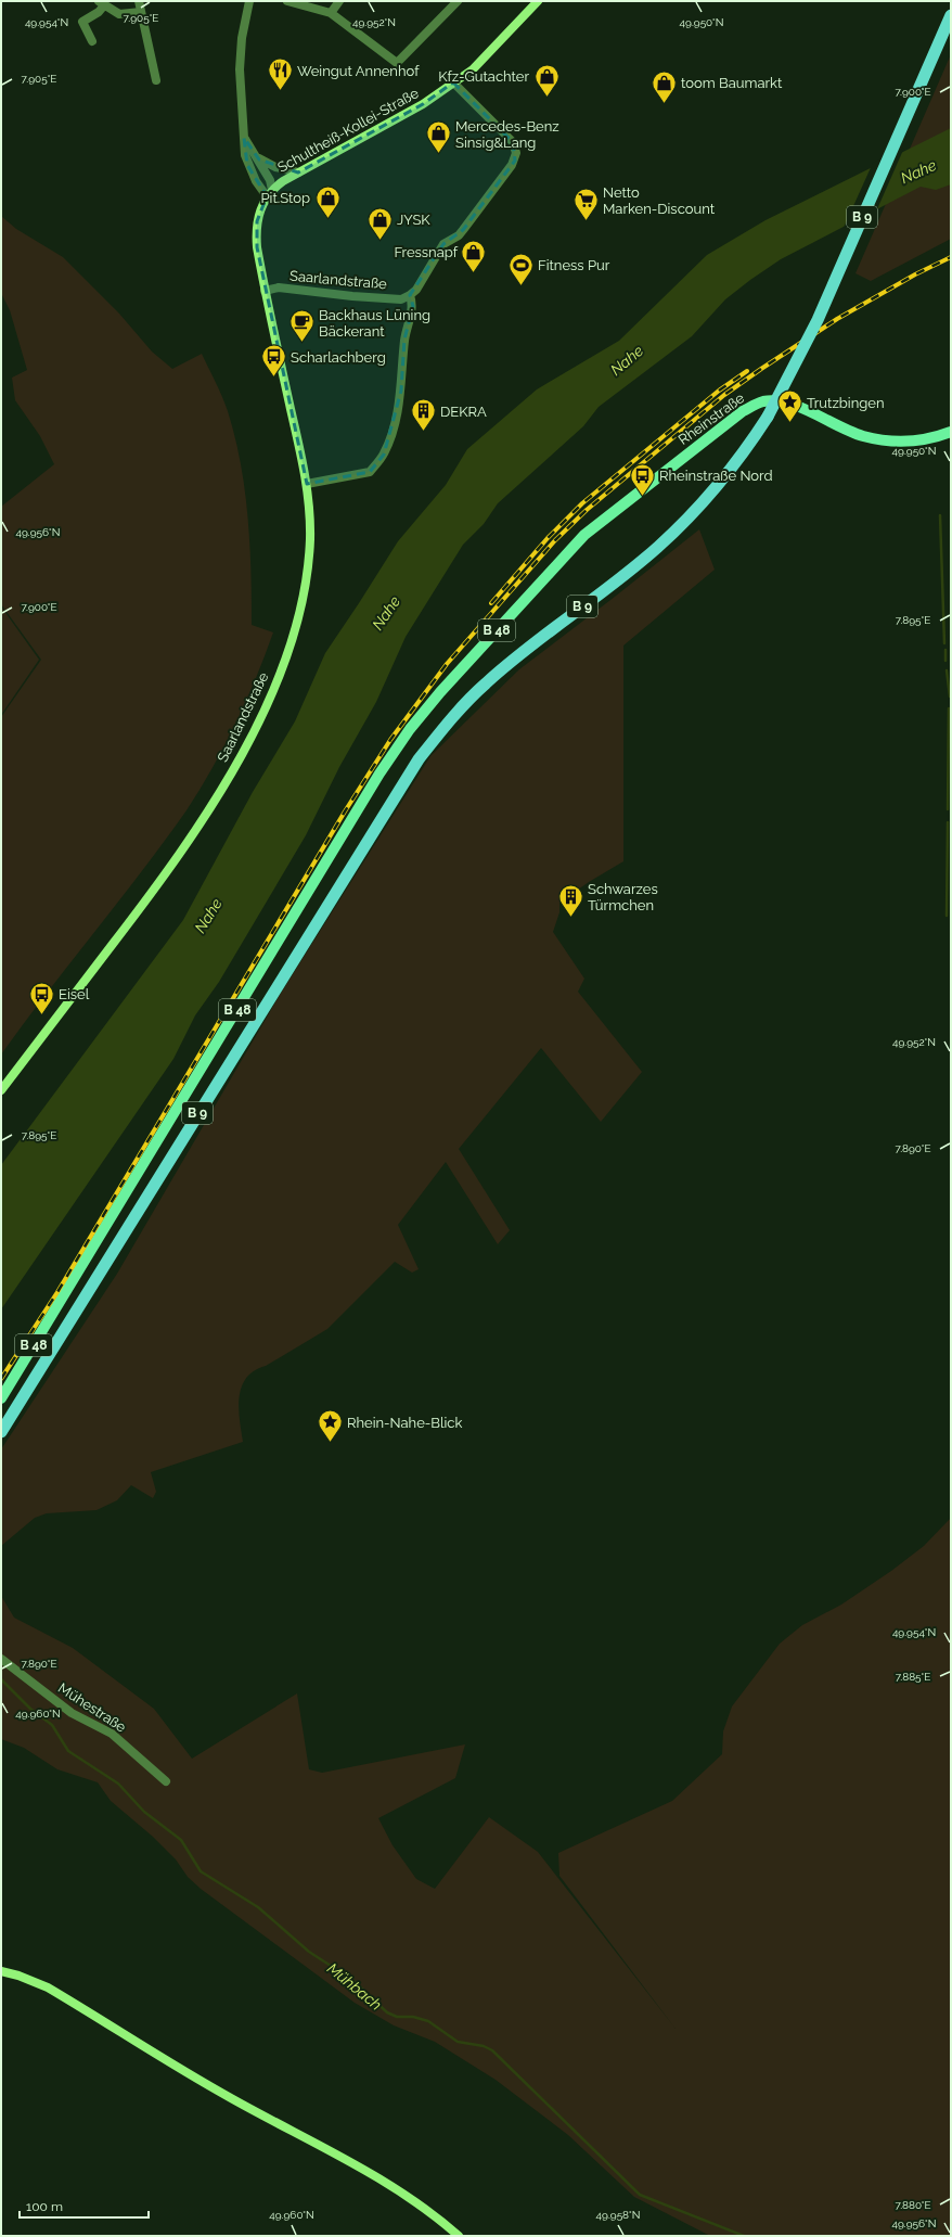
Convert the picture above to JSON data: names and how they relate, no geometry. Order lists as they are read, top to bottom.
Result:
{
  "streets": {
    "highway": ["B 9"],
    "main road": [
      "Schultheiß-Kollei-Straße",
      "Saarlandstraße",
      "Rheinstraße",
      "B 48"
    ],
    "street": ["Mühestraße"]
  },
  "crossings": [
    ["Schultheiß-Kollei-Straße", "Saarlandstraße"]
  ],
  "water": ["Nahe", "Mühbach"],
  "places": {
    "restaurant": ["Weingut Annenhof"],
    "shop": [
      "Kfz-Gutachter",
      "toom Baumarkt",
      "Mercedes-Benz Sinsig&Lang",
      "Pit.Stop",
      "JYSK",
      "Fressnapf"
    ],
    "supermarket": ["Netto Marken-Discount"],
    "sports": ["Fitness Pur"],
    "cafe": ["Backhaus Lüning Bäckerant"],
    "bus stop": ["Scharlachberg", "Rheinstraße Nord", "Eisel"],
    "place": ["Trutzbingen", "Rhein-Nahe-Blick"],
    "building": ["DEKRA", "Schwarzes Türmchen"]
  },
  "scale_bar": "100 m",
  "coordinates": [
    "7.905°E",
    "49.954°N",
    "49.952°N",
    "49.950°N",
    "7.900°E",
    "49.956°N",
    "7.895°E",
    "7.890°E",
    "7.885°E",
    "49.960°N",
    "7.880°E",
    "49.958°N"
  ]
}
